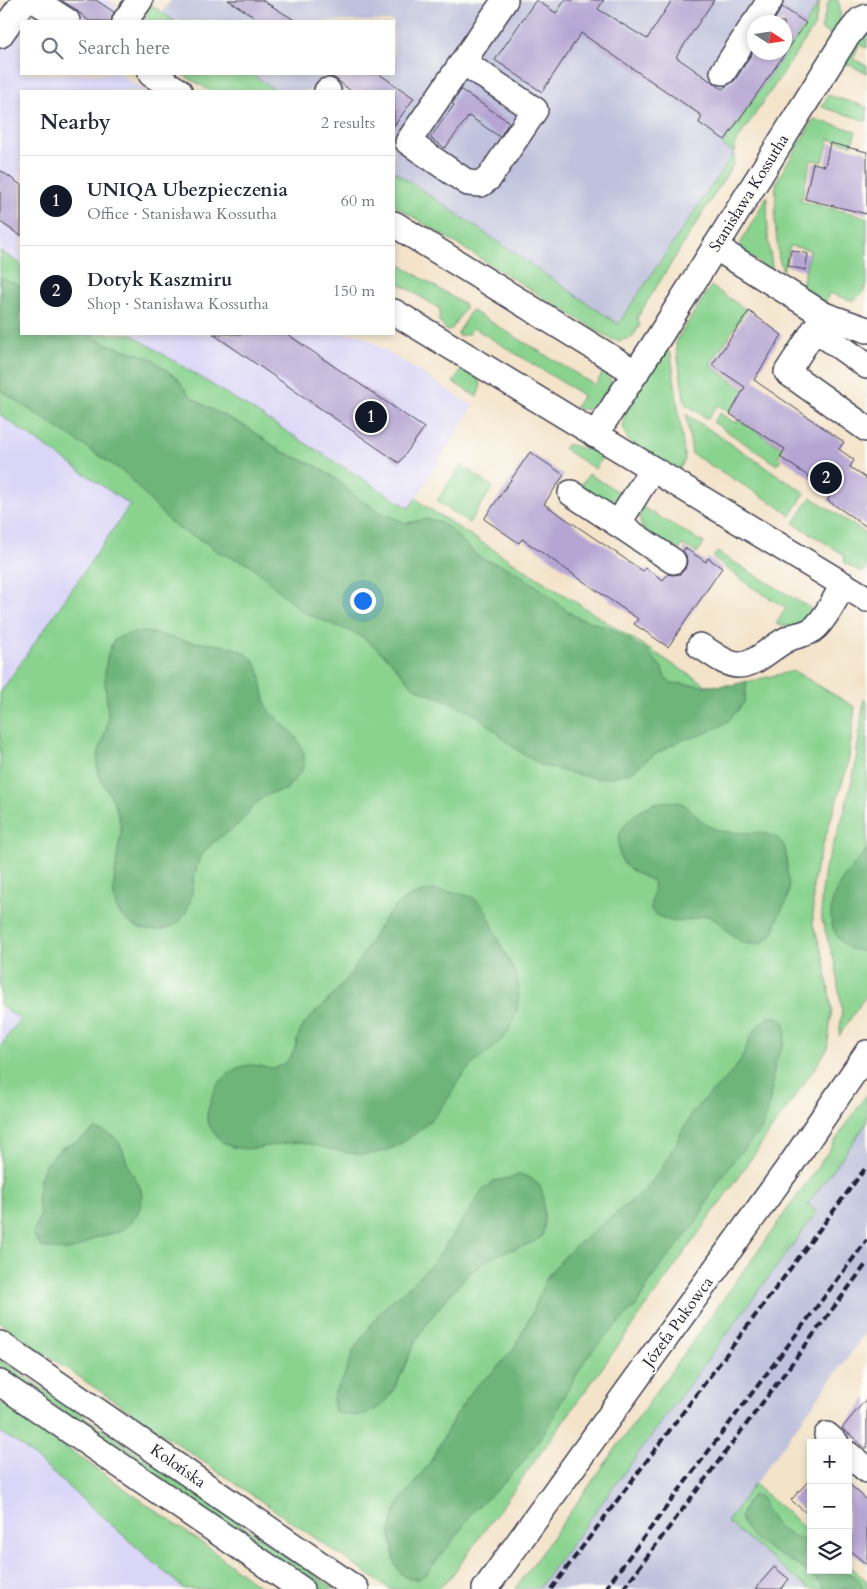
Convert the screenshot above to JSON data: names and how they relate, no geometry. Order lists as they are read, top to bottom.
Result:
{
  "streets": {
    "street": ["Stanisława Kossutha", "Józefa Pukowca", "Kolońska"]
  },
  "north": "right",
  "page": {
    "search": "Search here",
    "heading": ["Nearby", "2 results"],
    "list": [
      {
        "mark": "1",
        "name": "UNIQA Ubezpieczenia",
        "note": "Office · Stanisława Kossutha",
        "value": "60 m"
      },
      {
        "mark": "2",
        "name": "Dotyk Kaszmiru",
        "note": "Shop · Stanisława Kossutha",
        "value": "150 m"
      }
    ],
    "pins": ["1", "2"],
    "map_buttons": ["+", "−"]
  }
}
